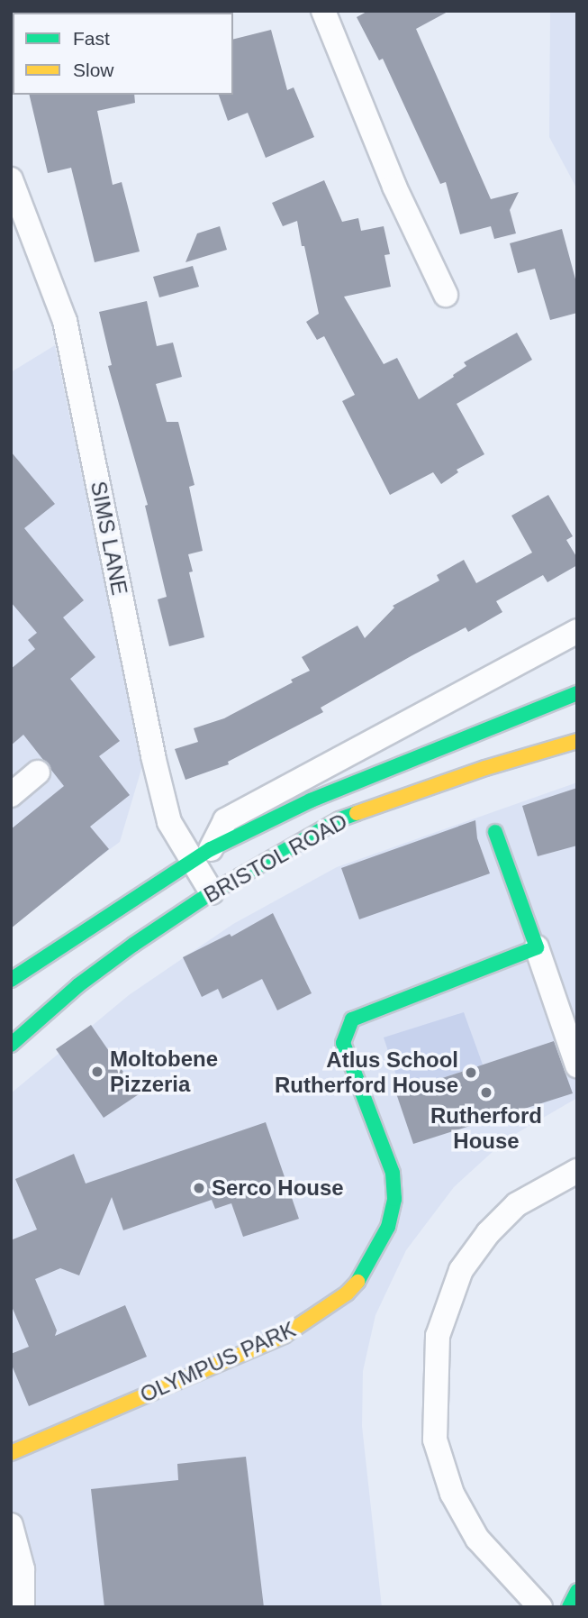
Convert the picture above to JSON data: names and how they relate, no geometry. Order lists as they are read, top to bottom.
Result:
{
  "streets": {
    "main road": ["BRISTOL ROAD", "OLYMPUS PARK"],
    "street": ["SIMS LANE"]
  },
  "crossings": [
    ["SIMS LANE", "BRISTOL ROAD"]
  ],
  "places": [
    "Moltobene Pizzeria",
    "Atlus School Rutherford House",
    "Rutherford House",
    "Serco House"
  ],
  "legend": ["Fast", "Slow"]
}
